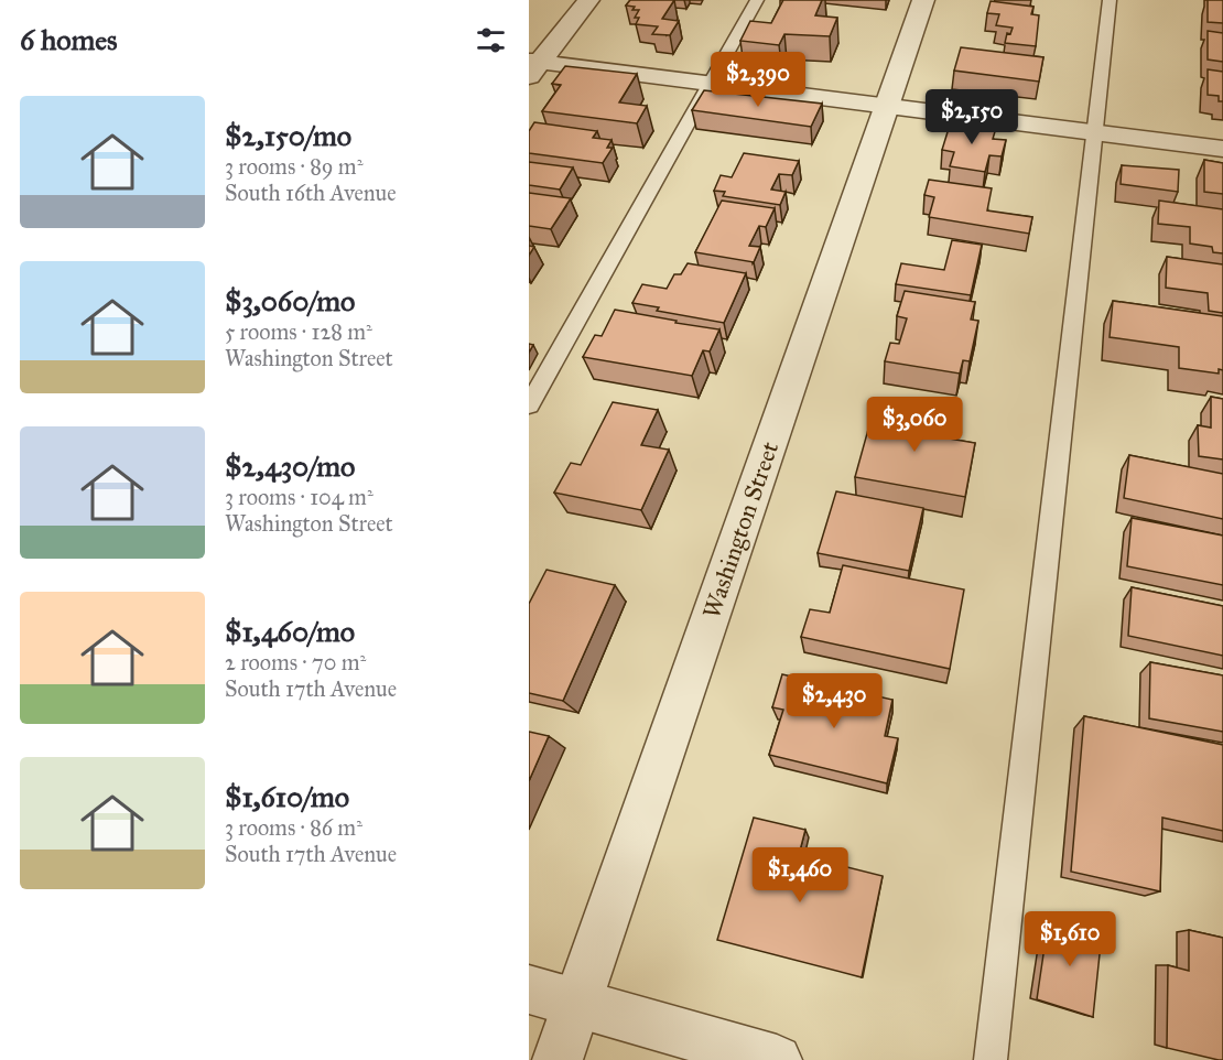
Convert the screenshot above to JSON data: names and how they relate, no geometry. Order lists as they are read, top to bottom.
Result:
{
  "streets": {
    "street": ["Washington Street"]
  },
  "page": {
    "heading": "6 homes",
    "price": [
      "$2,390",
      "$2,150",
      "$3,060",
      "$2,430",
      "$1,460",
      "$1,610"
    ],
    "list": [
      {
        "name": "$2,150/mo",
        "note": "3 rooms · 89 m² · South 16th Avenue"
      },
      {
        "name": "$3,060/mo",
        "note": "5 rooms · 128 m² · Washington Street"
      },
      {
        "name": "$2,430/mo",
        "note": "3 rooms · 104 m² · Washington Street"
      },
      {
        "name": "$1,460/mo",
        "note": "2 rooms · 70 m² · South 17th Avenue"
      },
      {
        "name": "$1,610/mo",
        "note": "3 rooms · 86 m² · South 17th Avenue"
      }
    ]
  }
}
